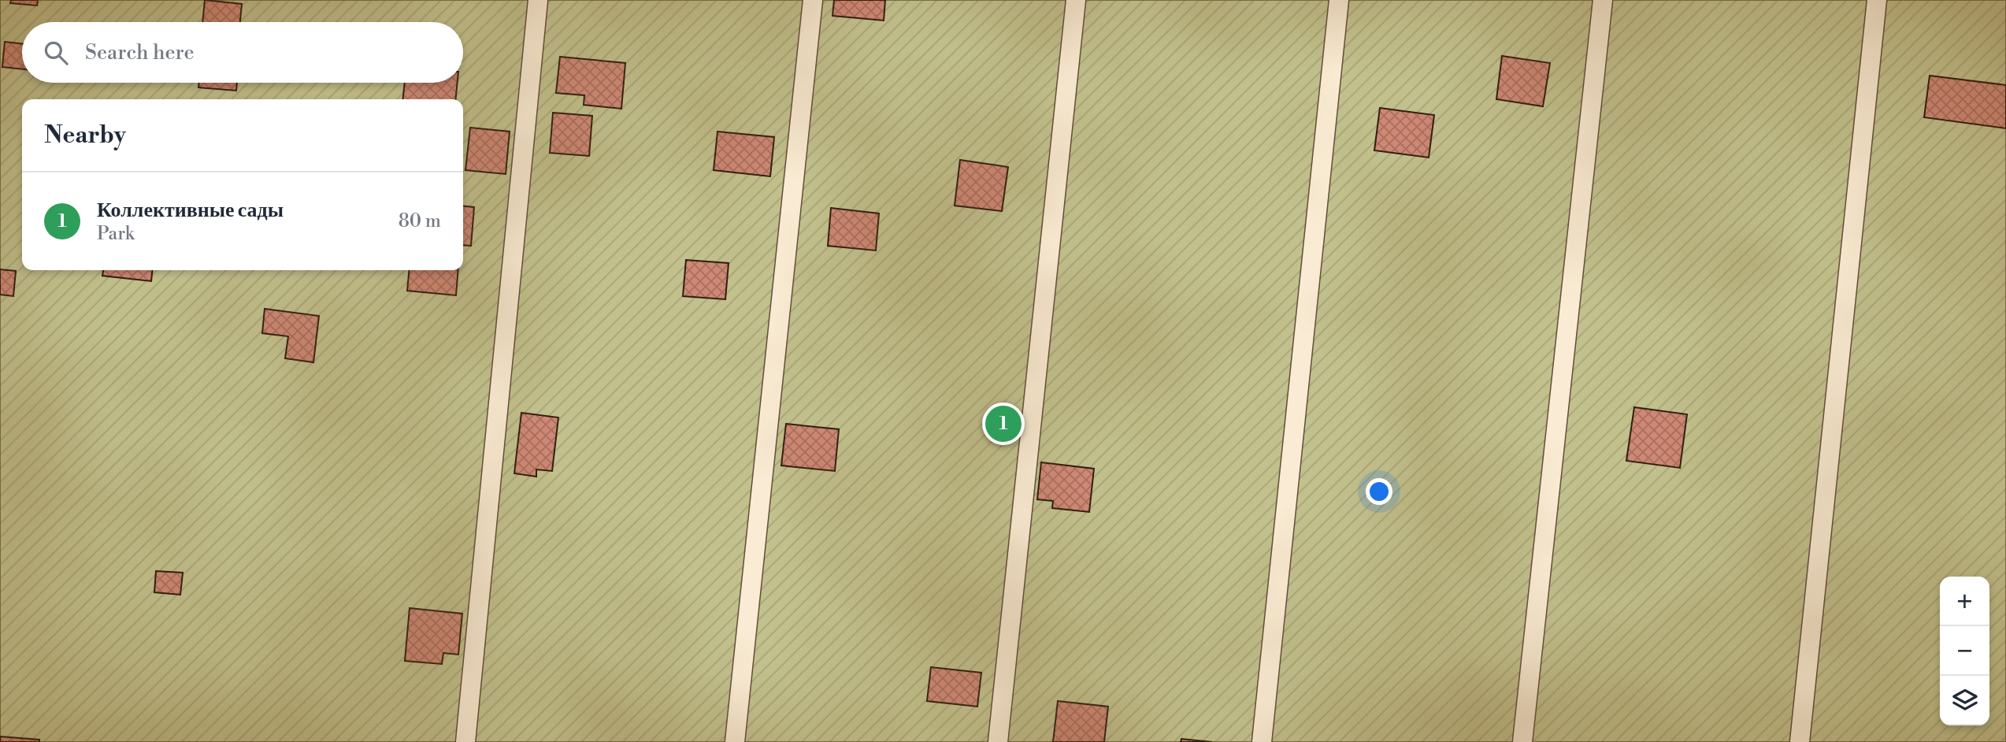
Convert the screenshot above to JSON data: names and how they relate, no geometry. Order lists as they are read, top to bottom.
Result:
{
  "page": {
    "search": "Search here",
    "heading": "Nearby",
    "list": [
      {
        "mark": "1",
        "name": "Коллективные сады",
        "note": "Park",
        "value": "80 m"
      }
    ],
    "pins": "1",
    "map_buttons": ["+", "−"]
  }
}
